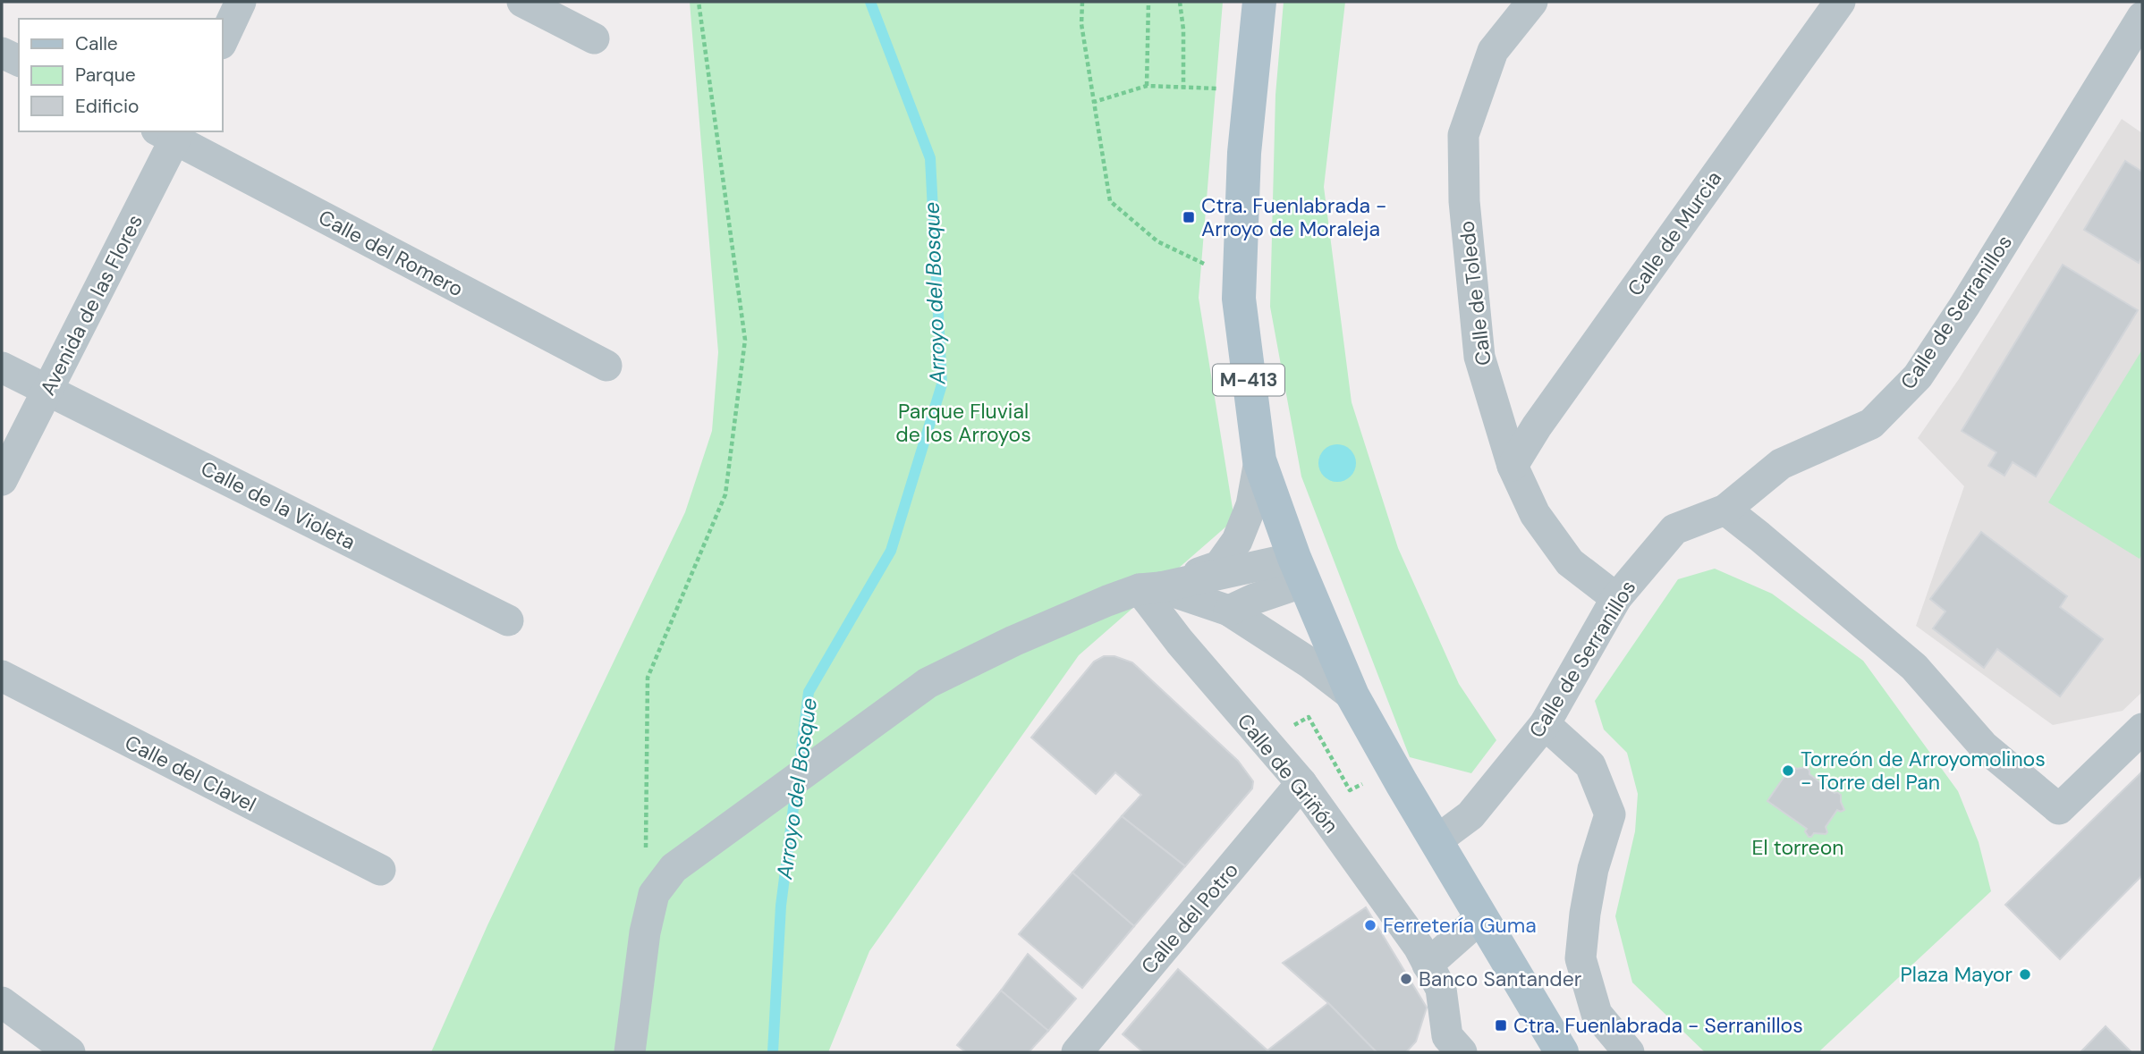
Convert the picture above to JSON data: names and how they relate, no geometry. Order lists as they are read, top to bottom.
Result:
{
  "streets": {
    "main road": ["M-413"],
    "street": [
      "Calle de Murcia",
      "Calle del Romero",
      "Calle de Toledo",
      "Avenida de las Flores",
      "Calle de Serranillos",
      "Calle de la Violeta",
      "Calle del Clavel",
      "Calle de Griñón",
      "Calle del Potro"
    ]
  },
  "crossings": [
    ["Calle de Murcia", "Calle de Toledo"],
    ["Calle del Romero", "Avenida de las Flores"],
    ["Calle de Toledo", "Calle de Serranillos"],
    ["Avenida de las Flores", "Calle de la Violeta"],
    ["Calle de Serranillos", "M-413"],
    ["Calle de Griñón", "Calle del Potro"]
  ],
  "water": ["Arroyo del Bosque"],
  "parks": ["Parque Fluvial de los Arroyos", "El torreon"],
  "places": {
    "transit": ["Ctra. Fuenlabrada - Arroyo de Moraleja", "Ctra. Fuenlabrada - Serranillos"],
    "other": [
      "Torreón de Arroyomolinos - Torre del Pan",
      "Ferretería Guma",
      "Plaza Mayor",
      "Banco Santander"
    ]
  },
  "legend": ["Calle", "Parque", "Edificio"]
}
